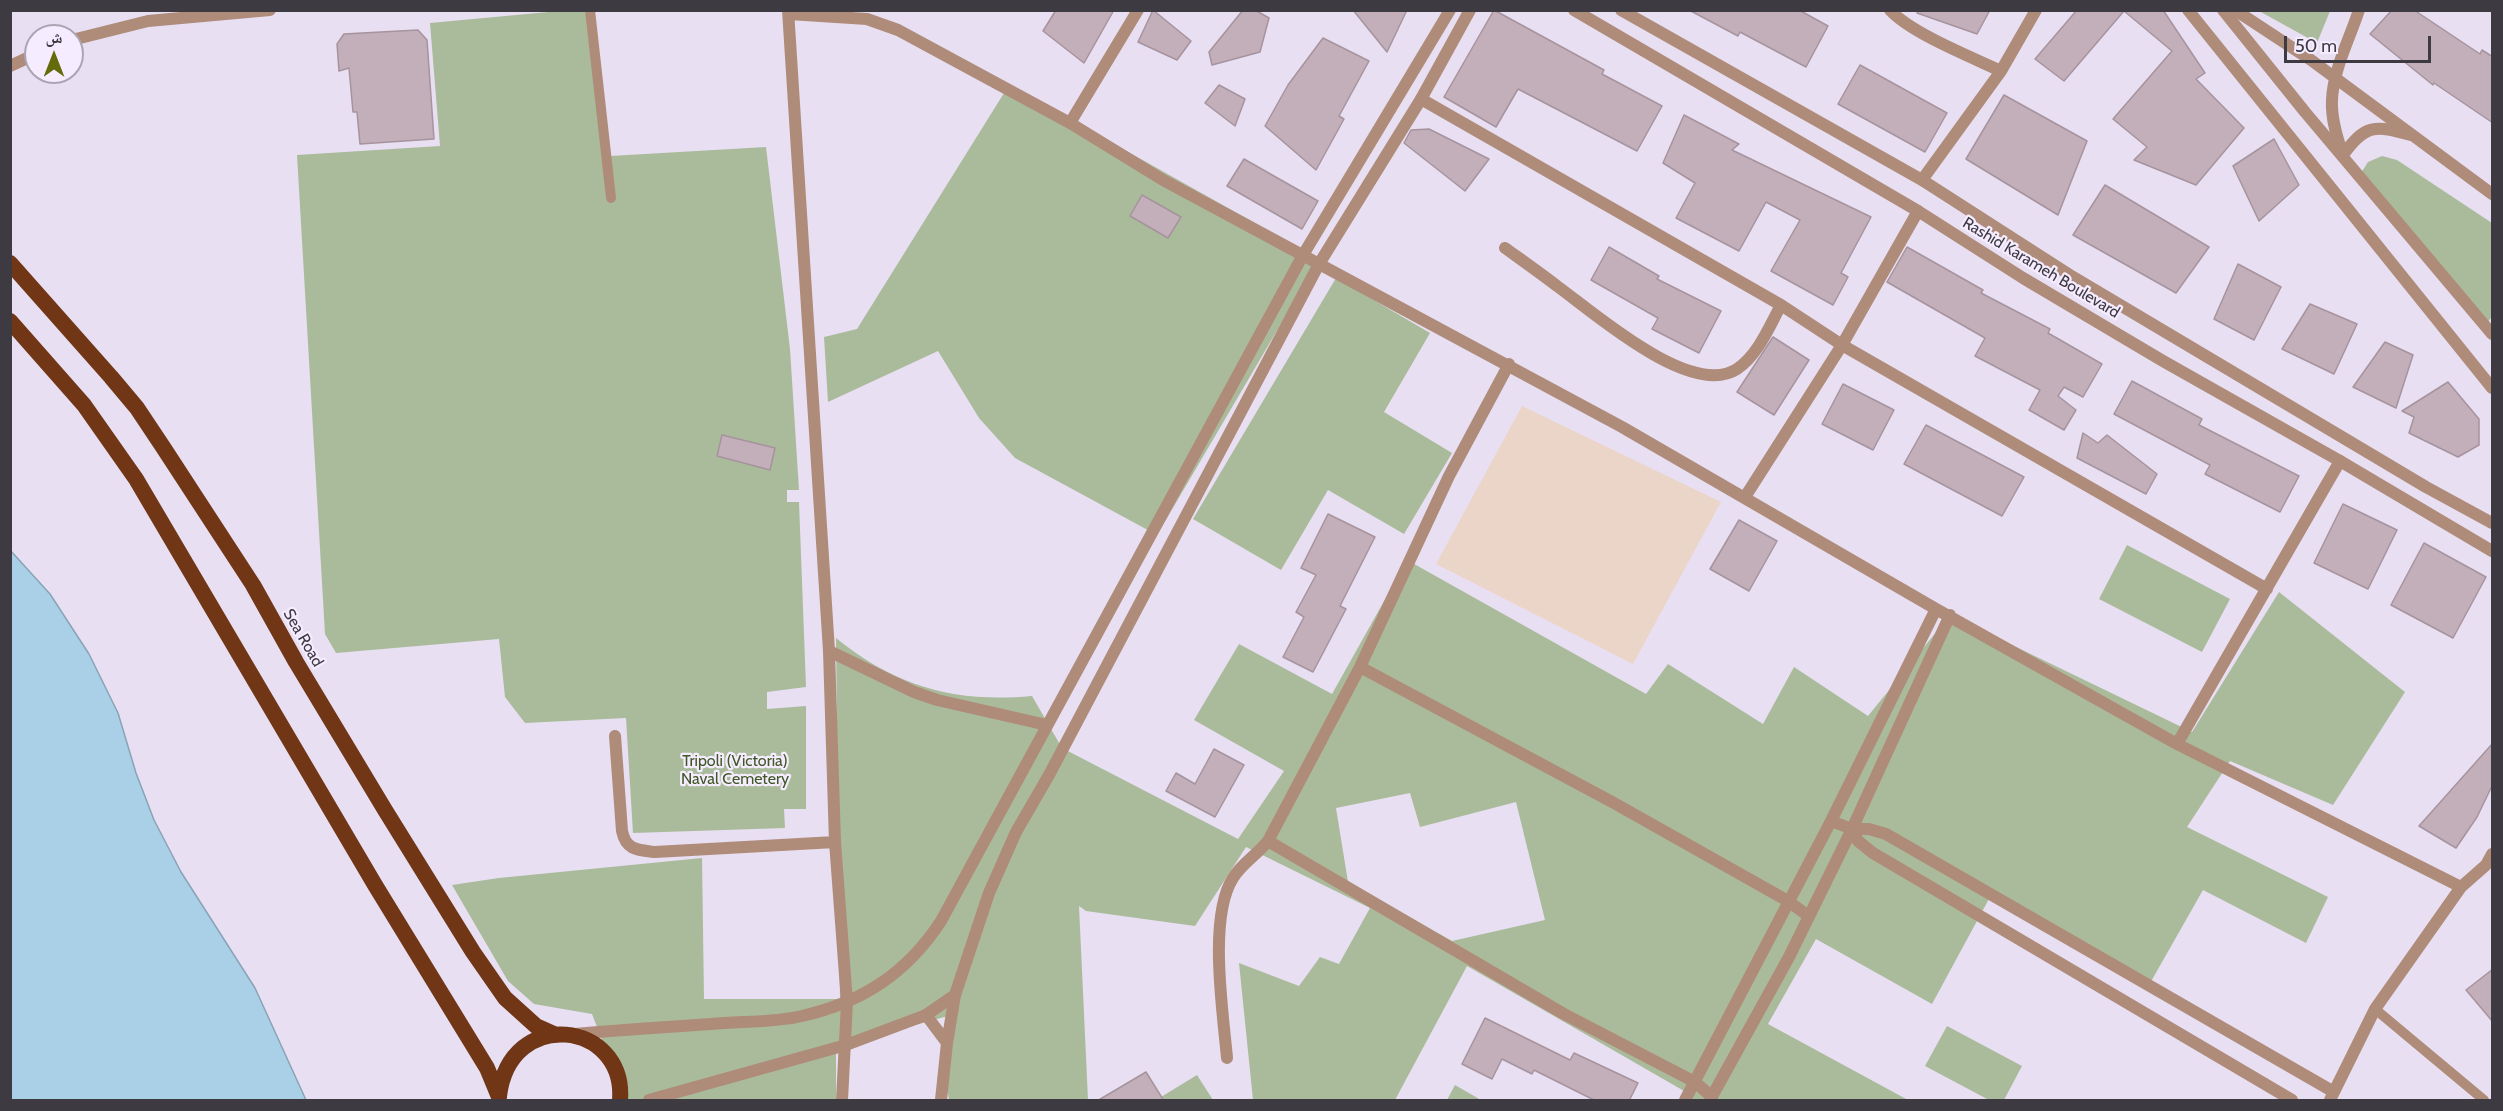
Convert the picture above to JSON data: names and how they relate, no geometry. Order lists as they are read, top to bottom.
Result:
{
  "streets": {
    "highway": ["Sea Road"],
    "street": ["Rashid Karameh Boulevard"]
  },
  "parks": ["Tripoli (Victoria) Naval Cemetery"],
  "scale_bar": "50 m",
  "north": "top"
}
